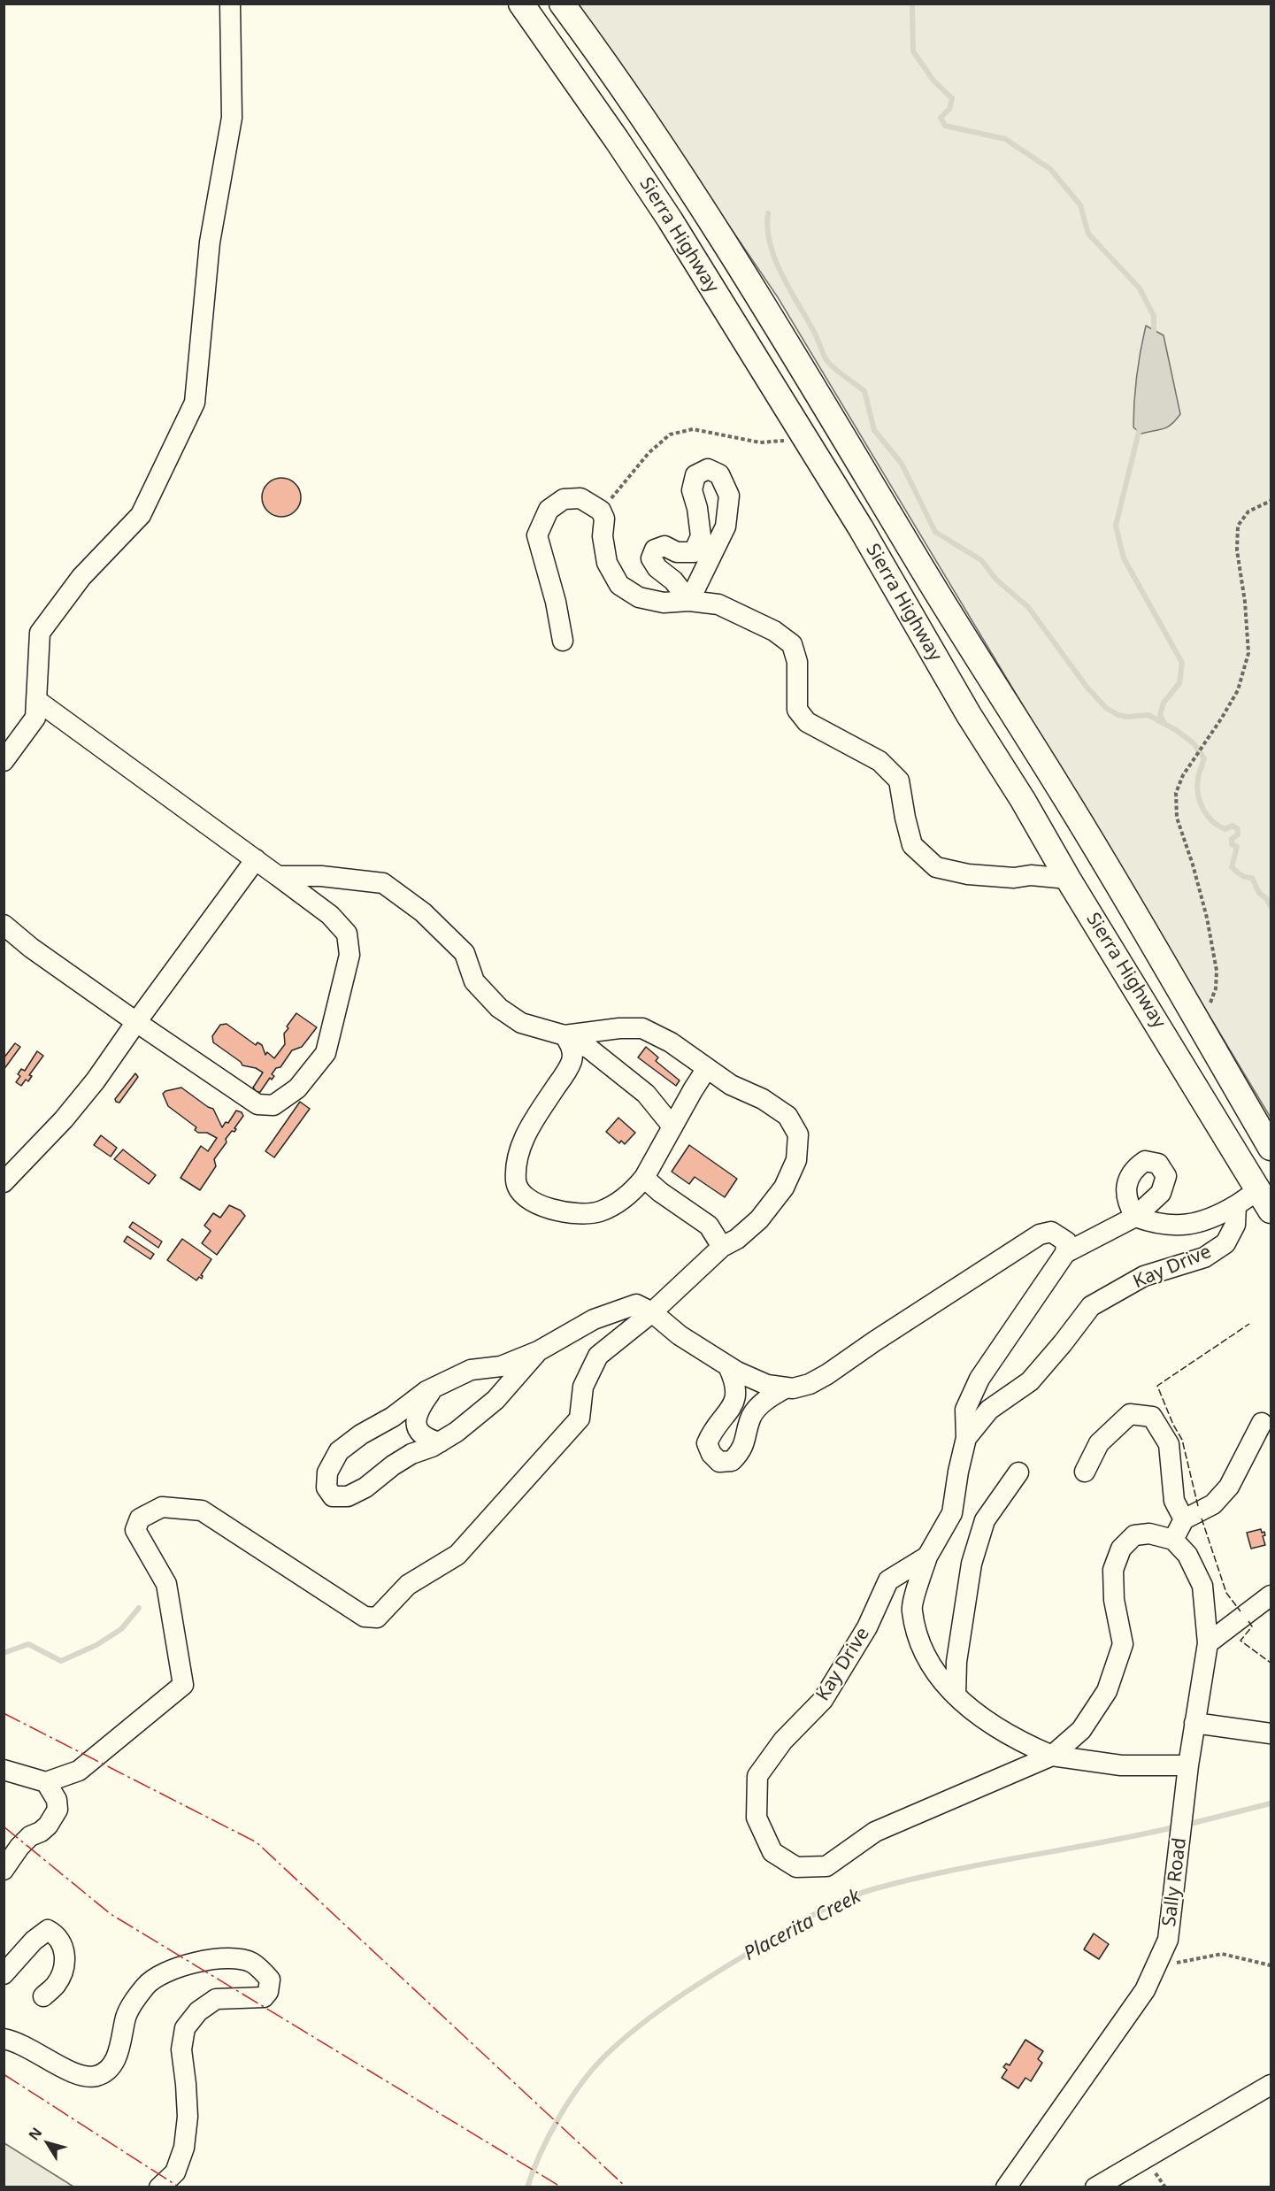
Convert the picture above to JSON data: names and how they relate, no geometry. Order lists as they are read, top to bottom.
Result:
{
  "streets": {
    "main road": ["Sierra Highway"],
    "street": ["Kay Drive", "Sally Road"]
  },
  "water": ["Placerita Creek"],
  "north": "top left"
}
